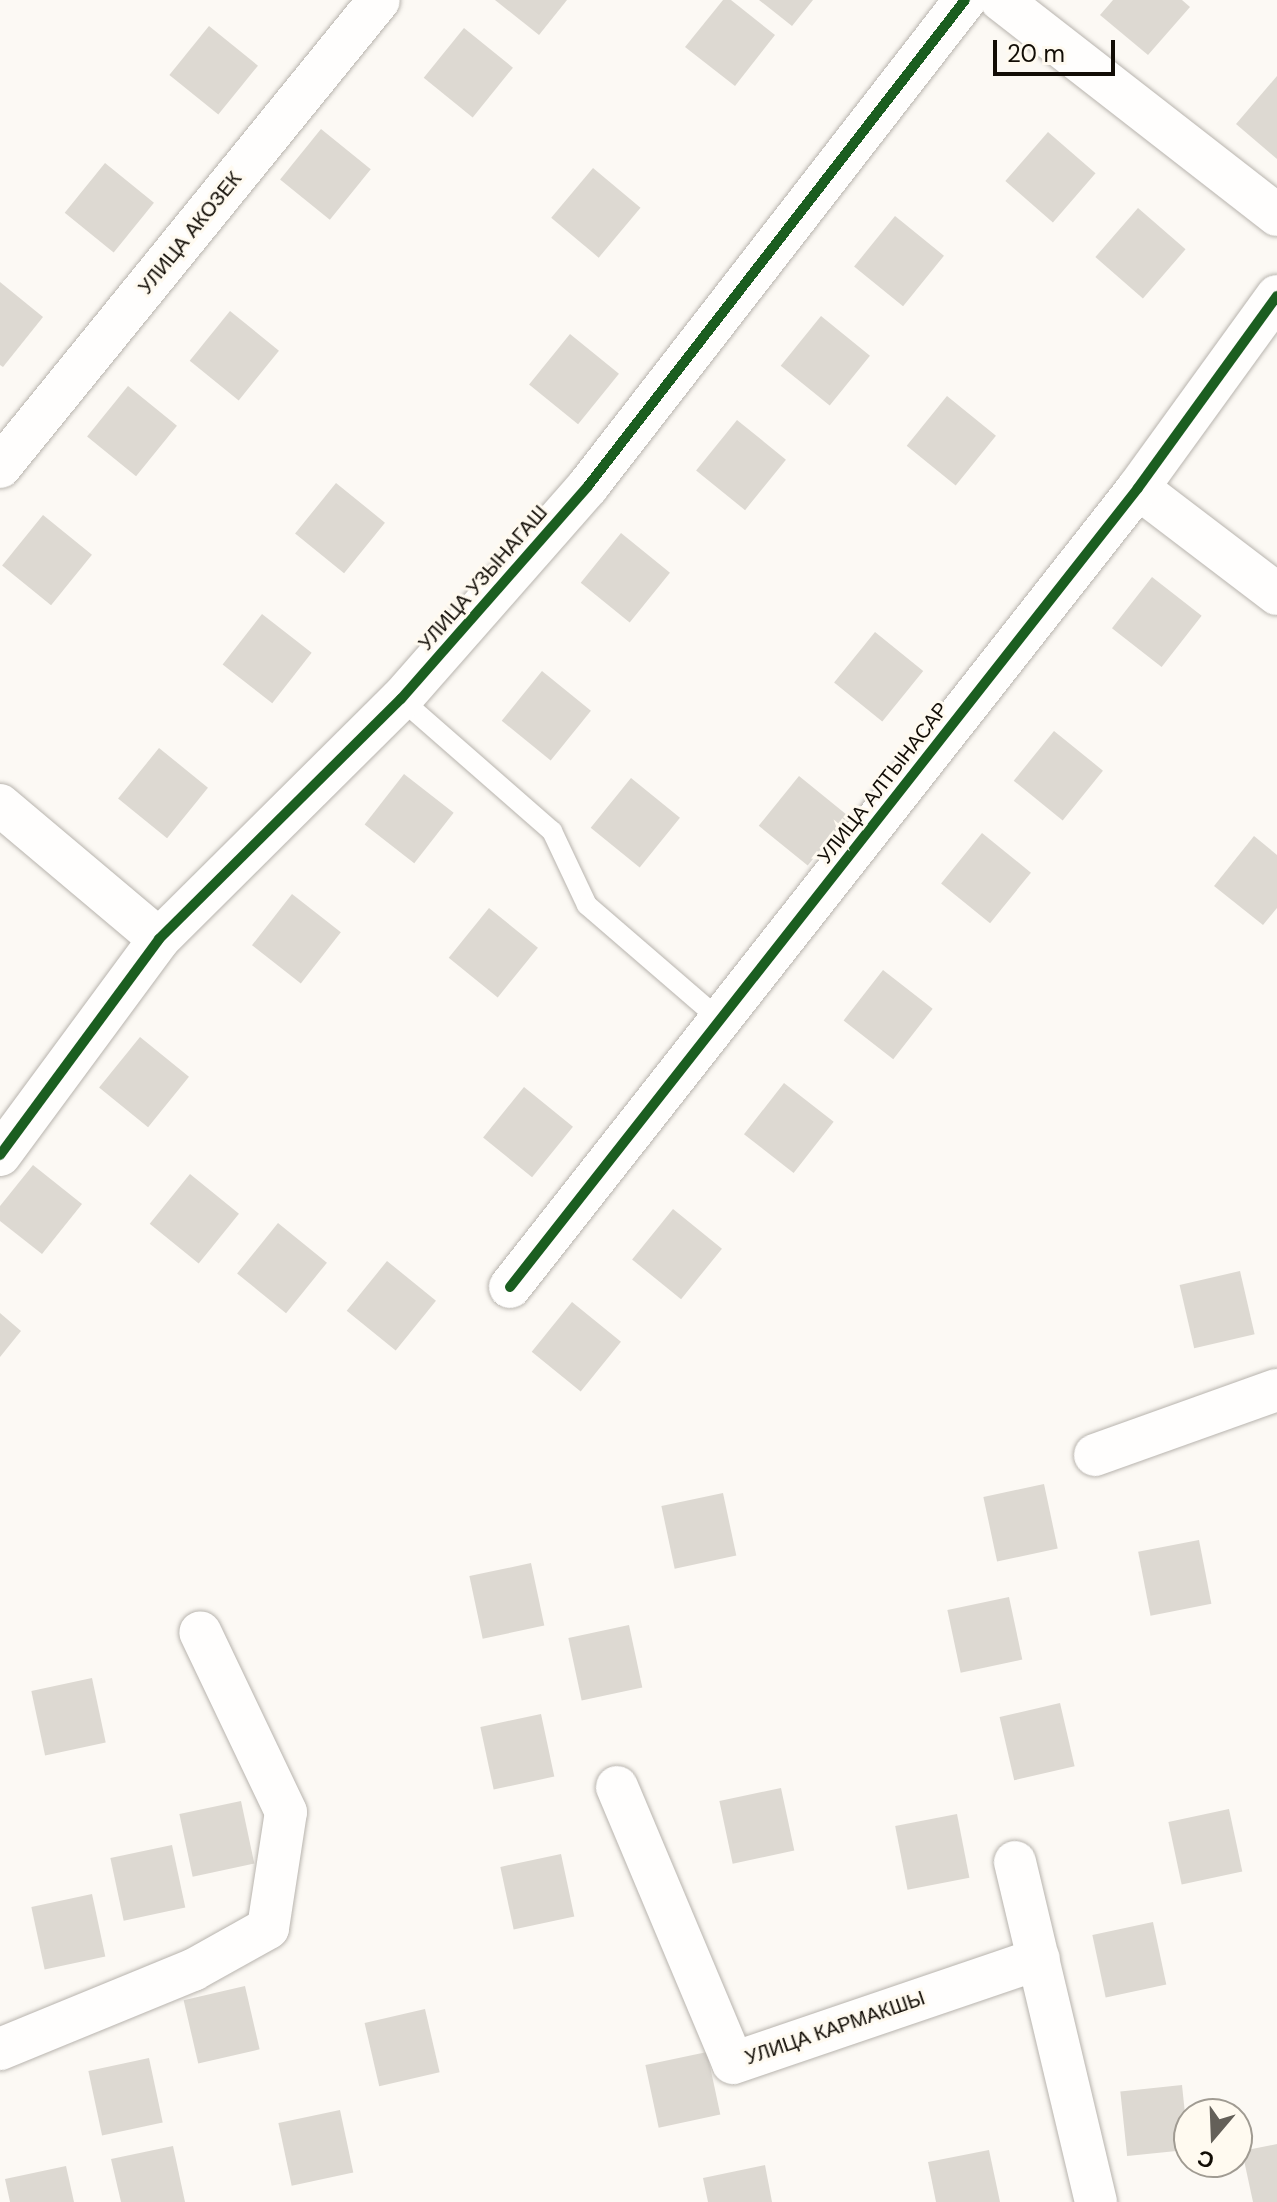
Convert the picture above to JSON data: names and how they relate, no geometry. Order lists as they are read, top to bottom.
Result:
{
  "streets": {
    "street": [
      "УЛИЦА АКОЗЕК",
      "УЛИЦА УЗЫНАГАШ",
      "УЛИЦА АЛТЫНАСАР",
      "УЛИЦА КАРМАКШЫ"
    ]
  },
  "scale_bar": "20 m",
  "north": "bottom"
}
